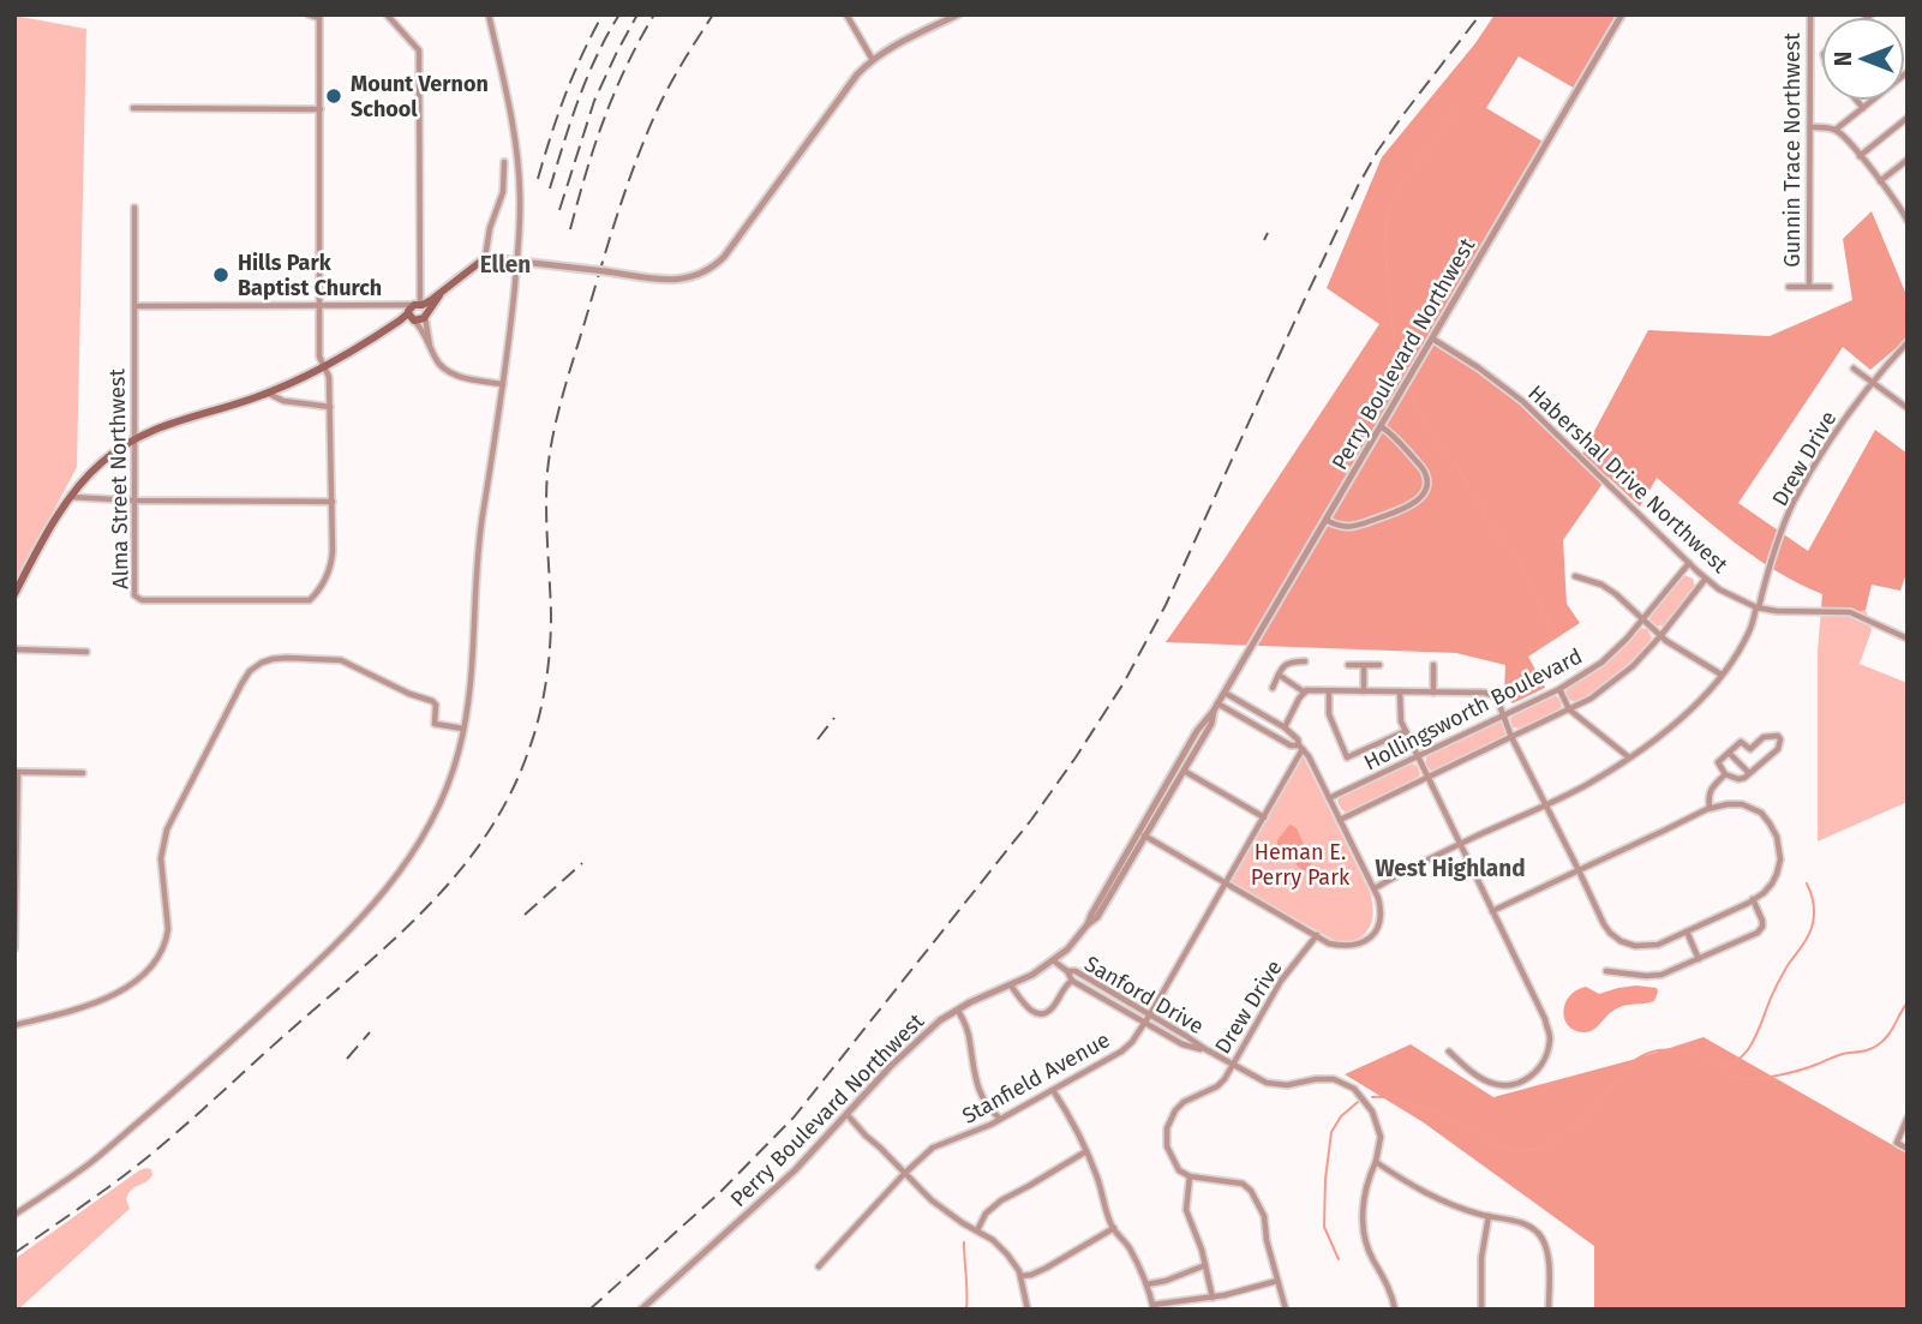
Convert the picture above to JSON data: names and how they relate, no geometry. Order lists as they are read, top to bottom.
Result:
{
  "streets": {
    "street": [
      "Gunnin Trace Northwest",
      "Perry Boulevard Northwest",
      "Drew Drive",
      "Alma Street Northwest",
      "Habershal Drive Northwest",
      "Hollingsworth Boulevard",
      "Sanford Drive",
      "Stanfield Avenue"
    ]
  },
  "crossings": [
    ["Perry Boulevard Northwest", "Habershal Drive Northwest"],
    ["Perry Boulevard Northwest", "Sanford Drive"],
    ["Drew Drive", "Habershal Drive Northwest"],
    ["Drew Drive", "Sanford Drive"],
    ["Habershal Drive Northwest", "Hollingsworth Boulevard"],
    ["Sanford Drive", "Stanfield Avenue"]
  ],
  "districts": ["Ellen", "West Highland"],
  "parks": ["Heman E. Perry Park"],
  "places": ["Mount Vernon School", "Hills Park Baptist Church"],
  "north": "left"
}
